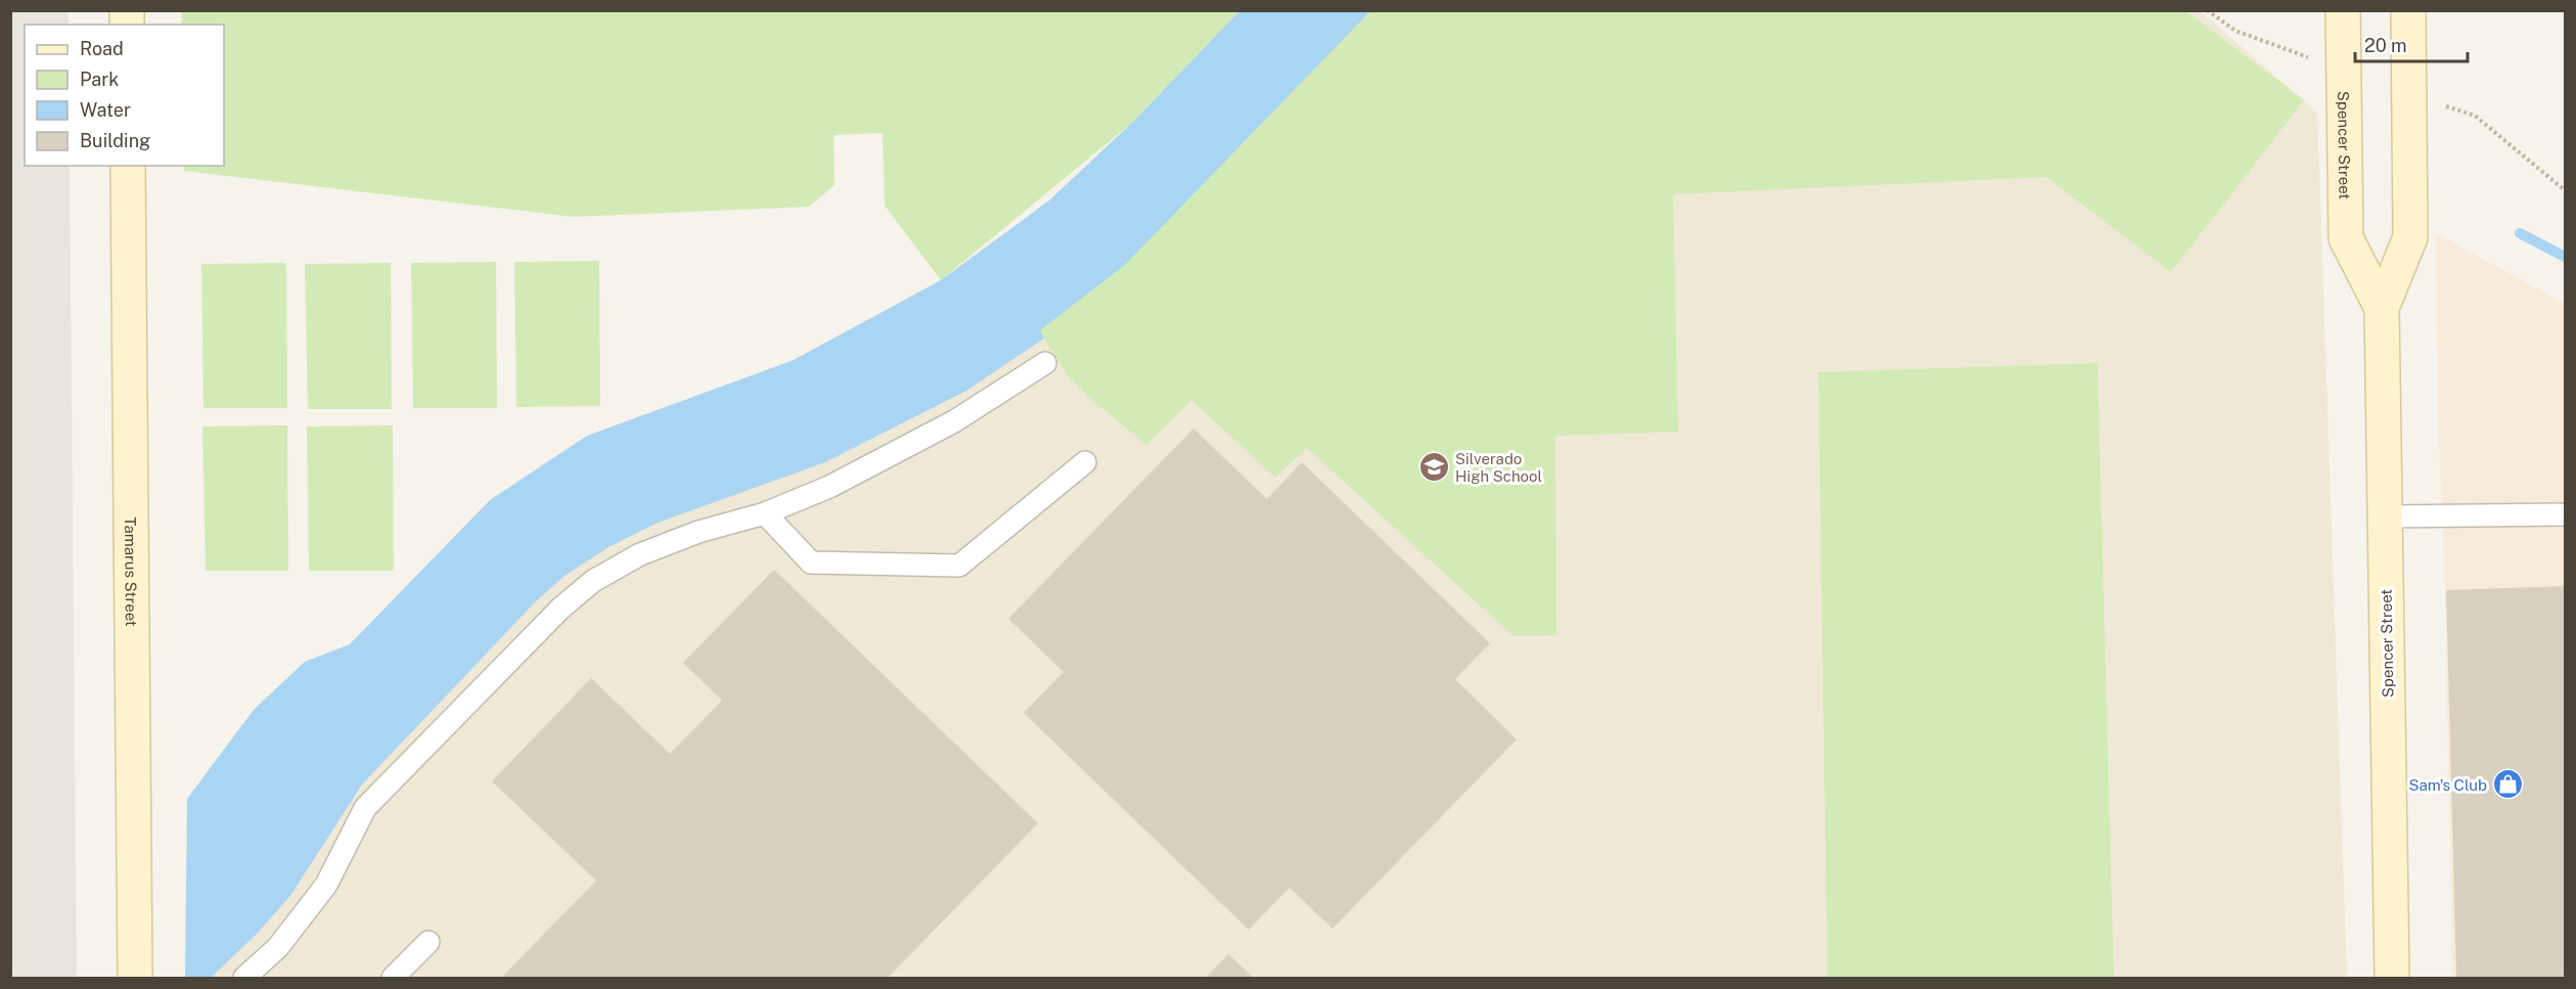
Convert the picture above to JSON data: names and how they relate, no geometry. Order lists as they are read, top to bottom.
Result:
{
  "streets": {
    "main road": ["Spencer Street", "Tamarus Street"]
  },
  "places": {
    "school or university": ["Silverado High School"],
    "shop": ["Sam's Club"]
  },
  "legend": [
    "Road",
    "Park",
    "Water",
    "Building"
  ],
  "scale_bar": "20 m"
}
